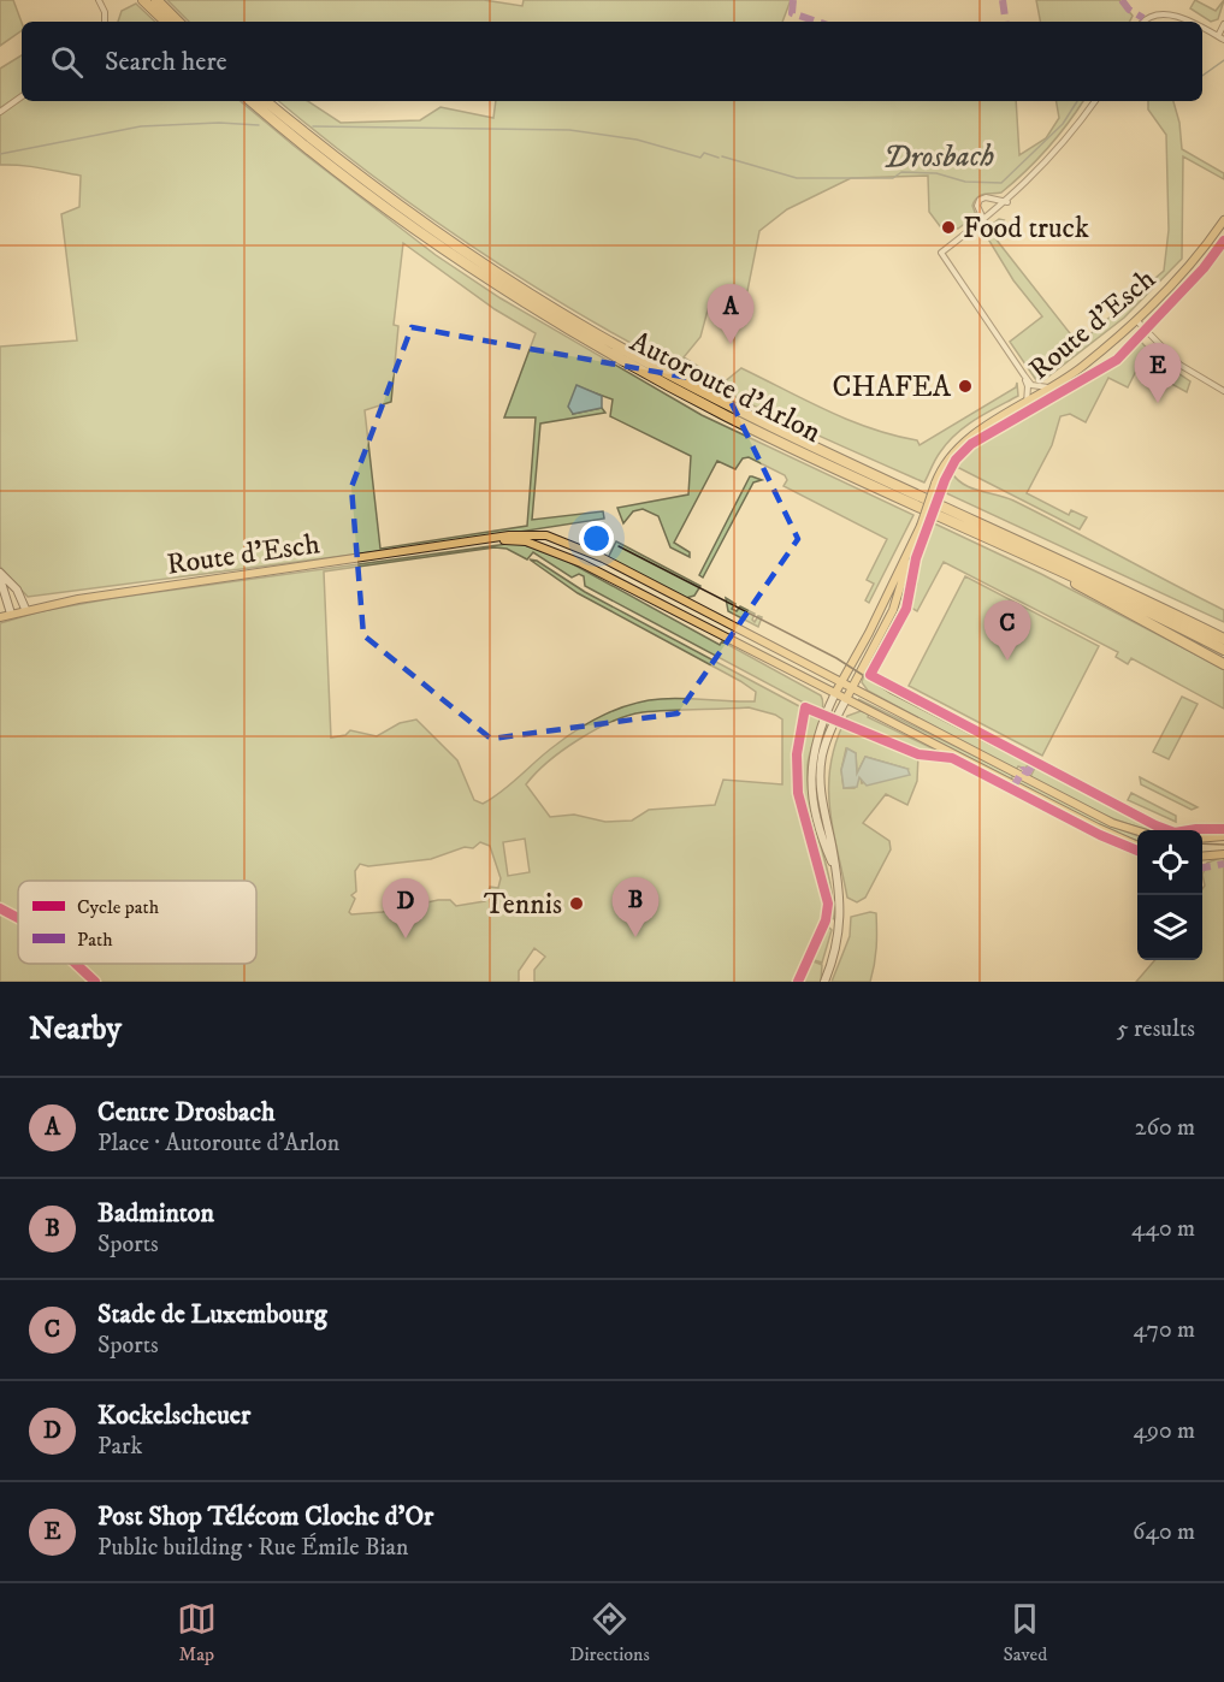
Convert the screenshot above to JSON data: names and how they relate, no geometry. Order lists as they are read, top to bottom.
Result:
{
  "streets": {
    "highway": ["Autoroute d'Arlon"],
    "main road": ["Route d'Esch"]
  },
  "water": ["Drosbach"],
  "places": ["Food truck", "CHAFEA", "Tennis"],
  "legend": ["Cycle path", "Path"],
  "page": {
    "search": "Search here",
    "pins": [
      "A",
      "E",
      "C",
      "B",
      "D"
    ],
    "heading": ["Nearby", "5 results"],
    "list": [
      {
        "mark": "A",
        "name": "Centre Drosbach",
        "note": "Place · Autoroute d'Arlon",
        "value": "260 m"
      },
      {
        "mark": "B",
        "name": "Badminton",
        "note": "Sports",
        "value": "440 m"
      },
      {
        "mark": "C",
        "name": "Stade de Luxembourg",
        "note": "Sports",
        "value": "470 m"
      },
      {
        "mark": "D",
        "name": "Kockelscheuer",
        "note": "Park",
        "value": "490 m"
      },
      {
        "mark": "E",
        "name": "Post Shop Télécom Cloche d'Or",
        "note": "Public building · Rue Émile Bian",
        "value": "640 m"
      }
    ],
    "nav": ["Map", "Directions", "Saved"]
  }
}
